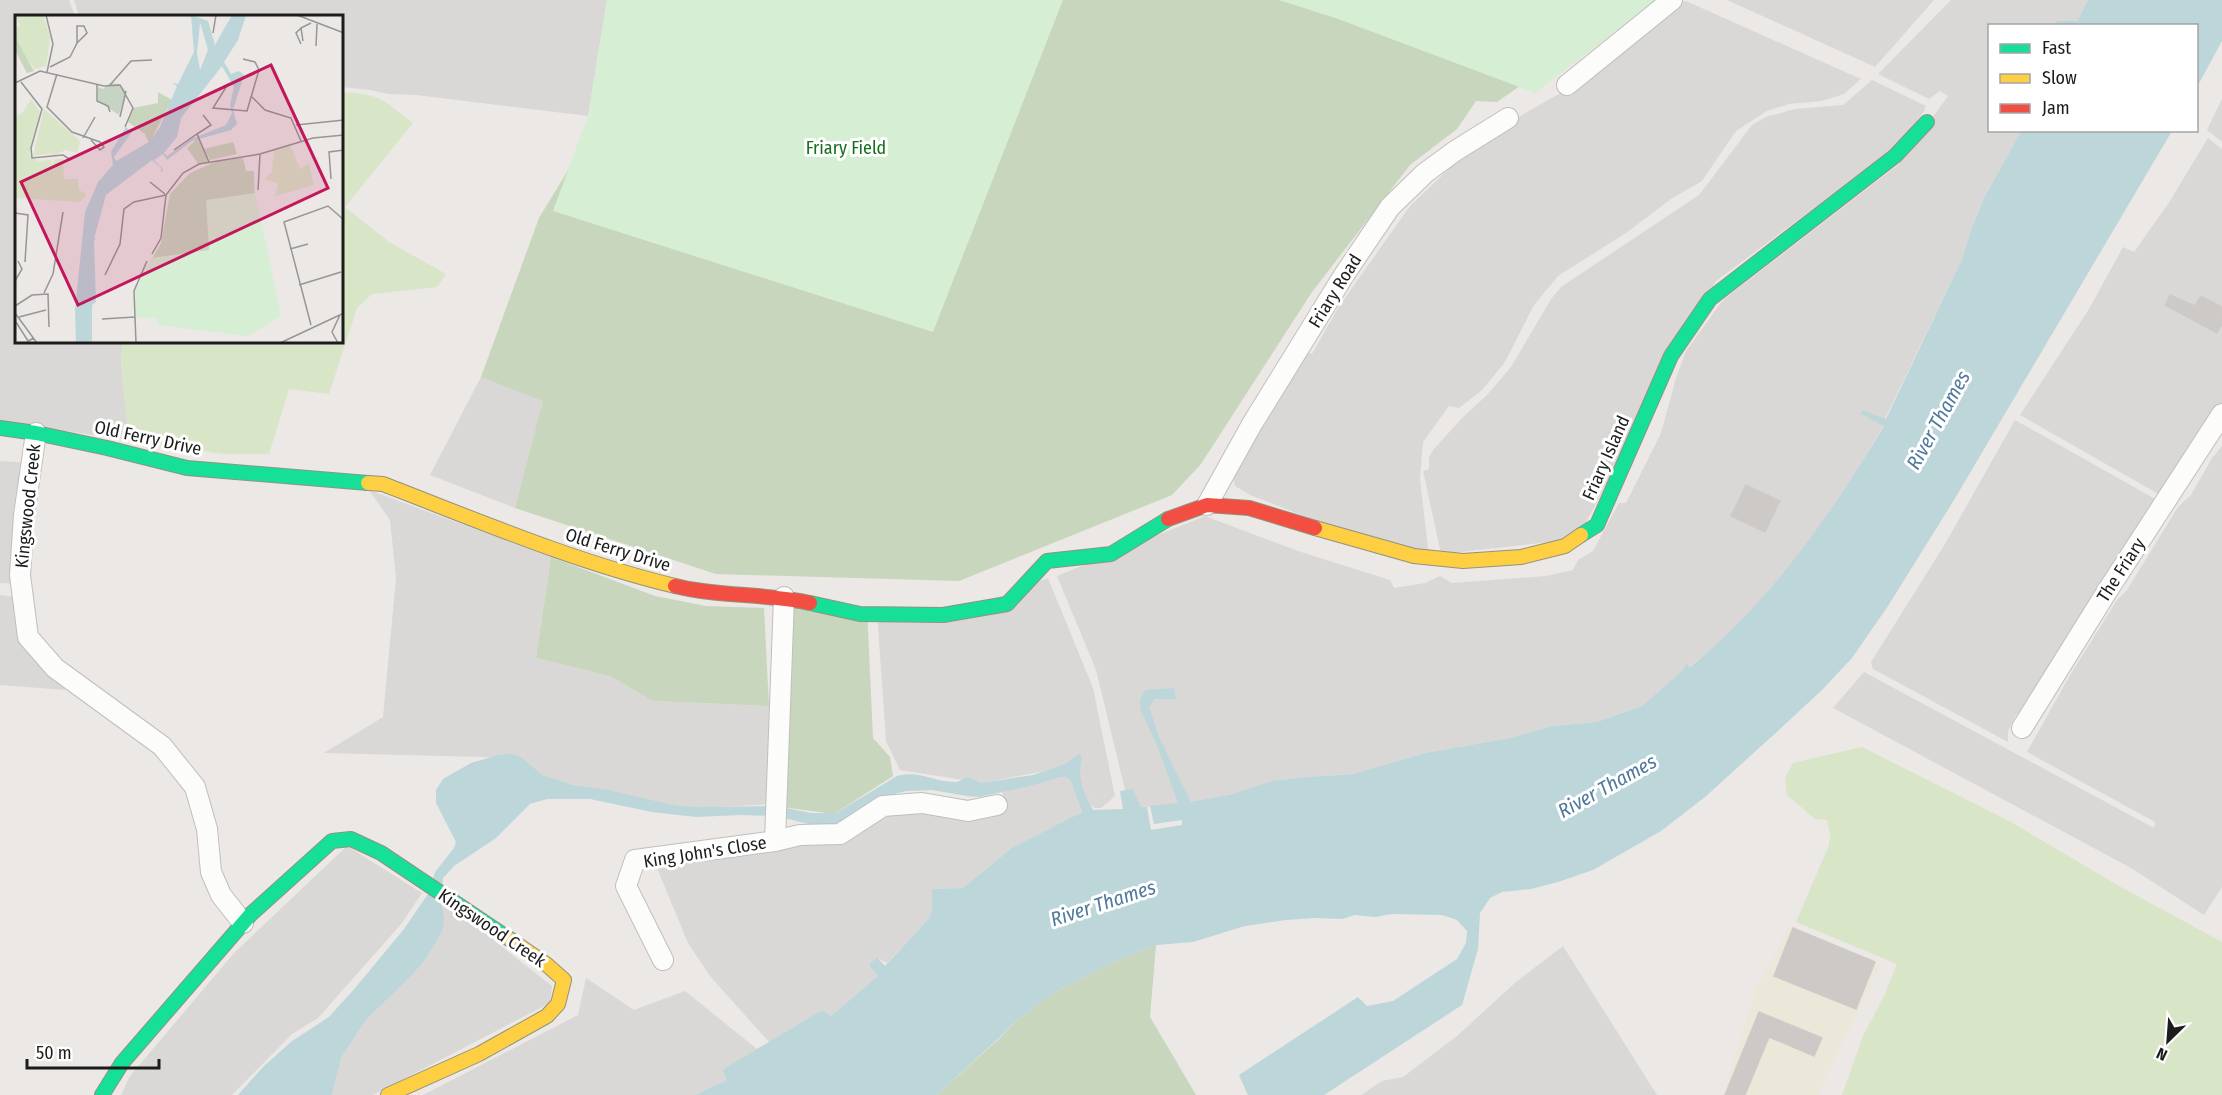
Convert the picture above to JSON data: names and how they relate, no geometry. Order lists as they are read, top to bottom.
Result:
{
  "streets": {
    "street": [
      "Friary Road",
      "Old Ferry Drive",
      "Friary Island",
      "Kingswood Creek",
      "The Friary",
      "King John's Close"
    ]
  },
  "crossings": [
    ["Friary Road", "Old Ferry Drive"],
    ["Friary Road", "Friary Island"],
    ["Old Ferry Drive", "Friary Island"],
    ["Old Ferry Drive", "Kingswood Creek"],
    ["Old Ferry Drive", "King John's Close"]
  ],
  "water": ["River Thames"],
  "parks": ["Friary Field"],
  "legend": ["Fast", "Slow", "Jam"],
  "scale_bar": "50 m",
  "north": "bottom left"
}
